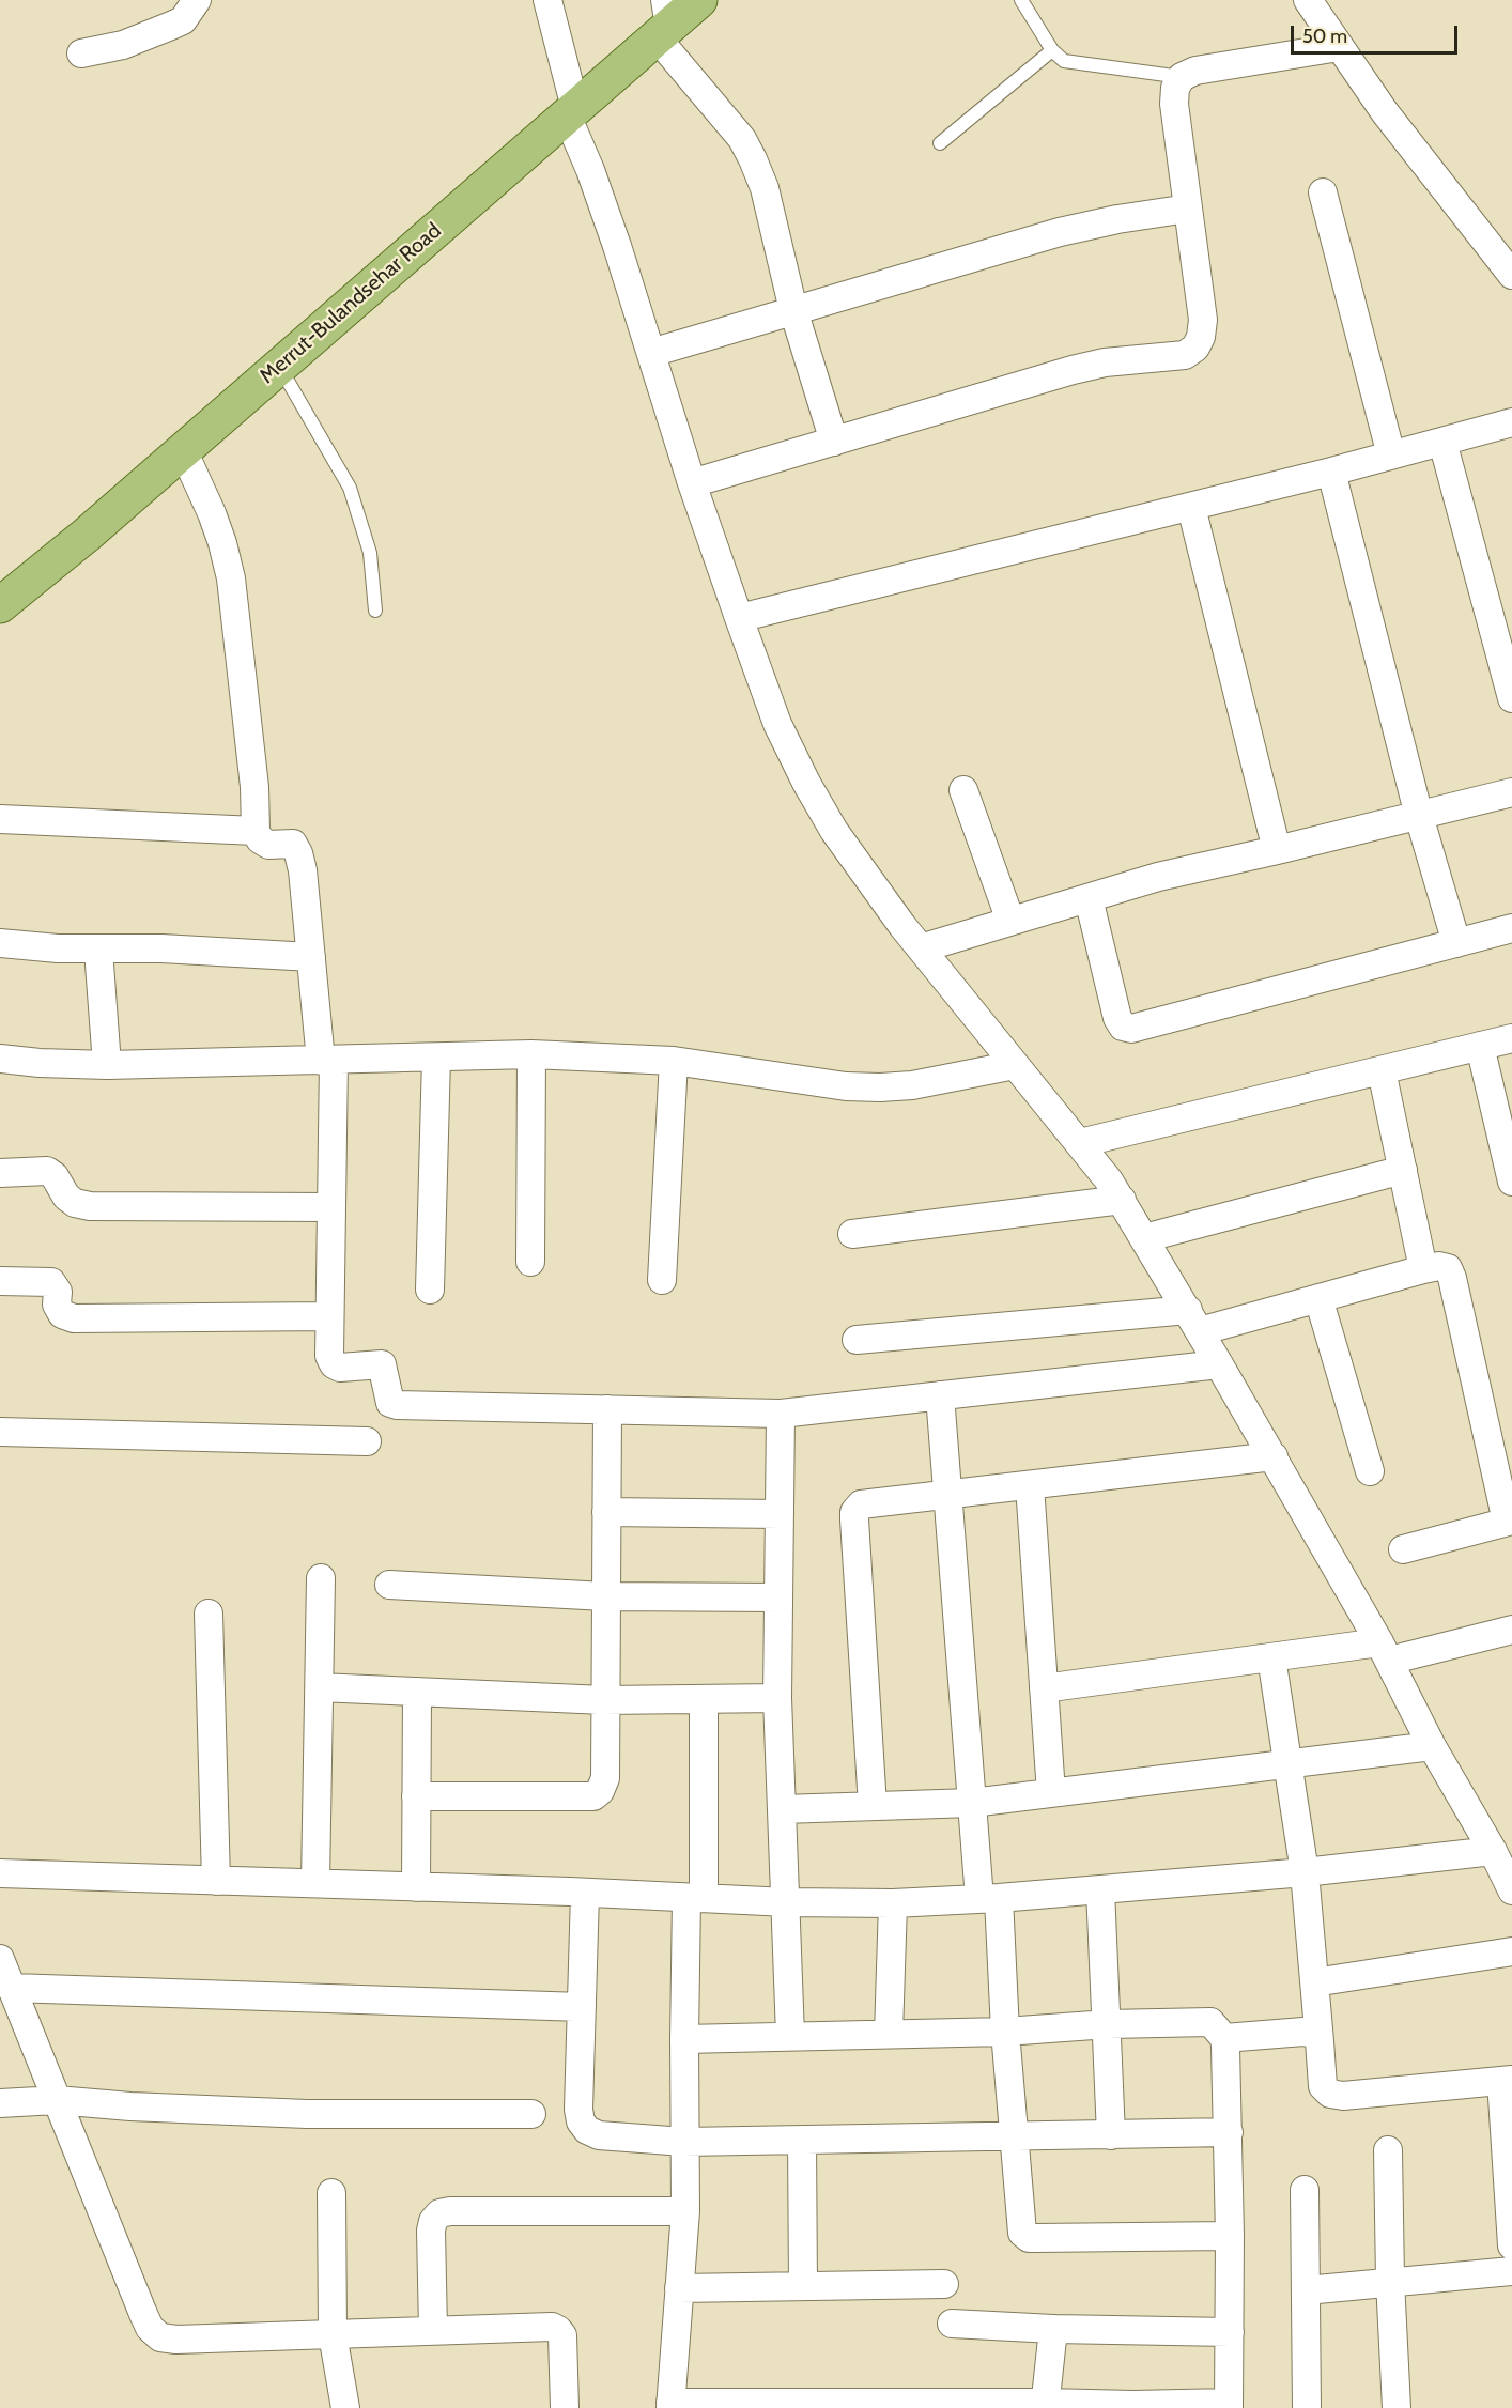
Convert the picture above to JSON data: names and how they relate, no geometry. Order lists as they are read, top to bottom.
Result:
{
  "streets": {
    "main road": ["Merrut-Bulandsehar Road"]
  },
  "scale_bar": "50 m"
}
